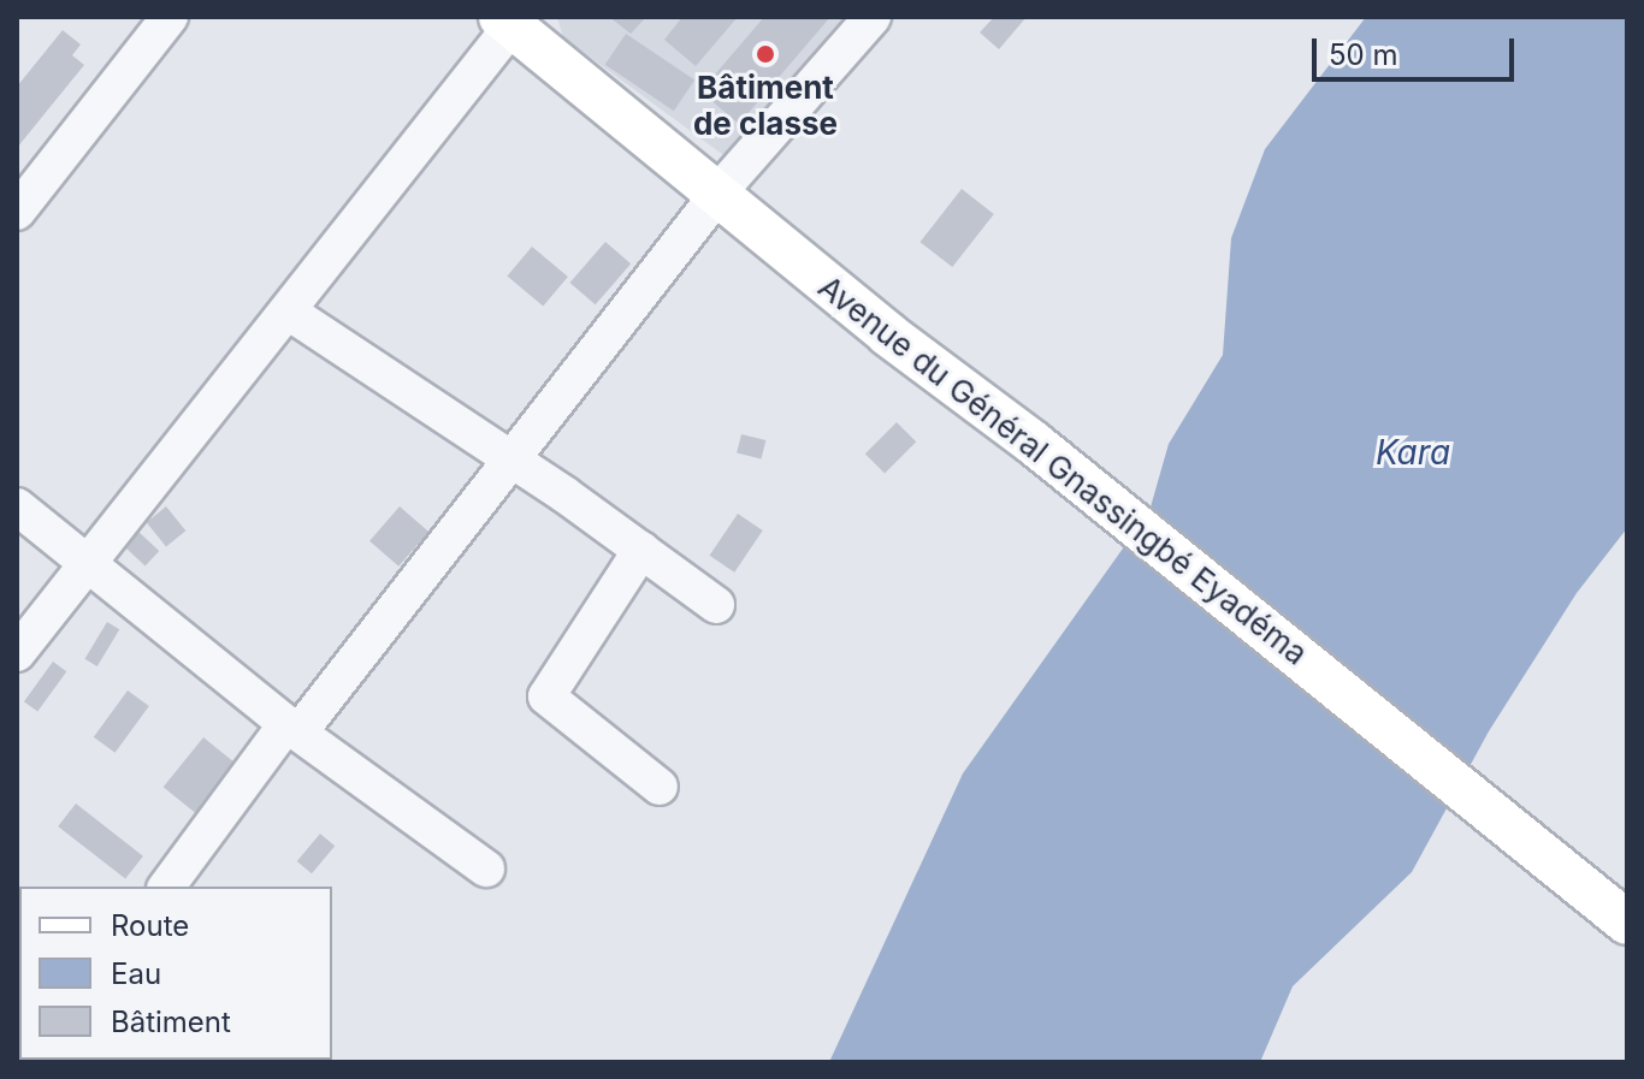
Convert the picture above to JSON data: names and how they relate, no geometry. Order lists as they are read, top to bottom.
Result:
{
  "streets": {
    "main road": ["Avenue du Général Gnassingbé Eyadéma"]
  },
  "water": ["Kara"],
  "places": ["Bâtiment de classe"],
  "legend": ["Route", "Eau", "Bâtiment"],
  "scale_bar": "50 m"
}
